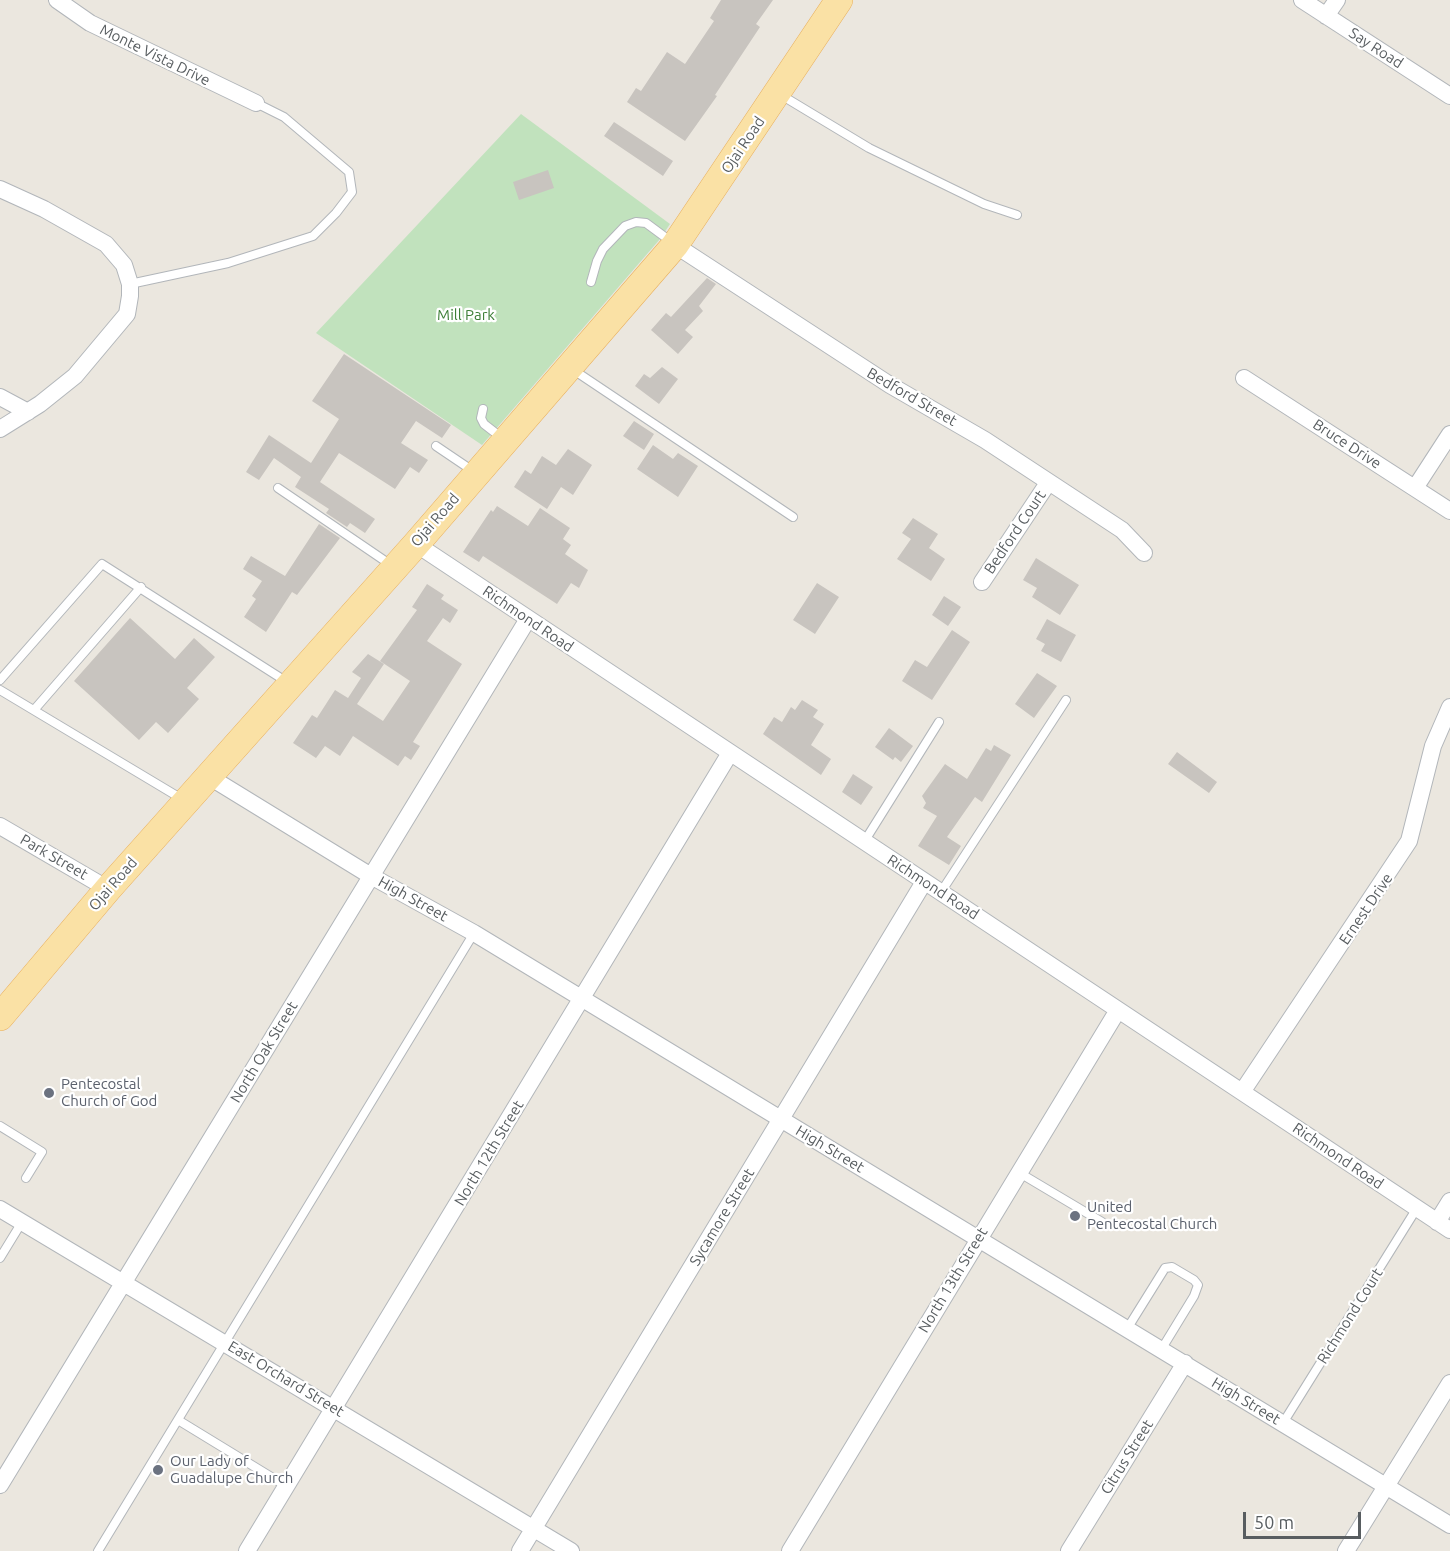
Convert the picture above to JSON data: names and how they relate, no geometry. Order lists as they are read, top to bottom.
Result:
{
  "streets": {
    "main road": ["Ojai Road"],
    "street": [
      "Say Road",
      "Monte Vista Drive",
      "Bedford Street",
      "Bruce Drive",
      "Bedford Court",
      "Richmond Road",
      "Park Street",
      "High Street",
      "Ernest Drive",
      "North Oak Street",
      "North 12th Street",
      "Sycamore Street",
      "North 13th Street",
      "East Orchard Street",
      "Citrus Street"
    ],
    "lane": ["Richmond Court"]
  },
  "crossings": [
    ["Ojai Road", "Bedford Street"],
    ["Ojai Road", "Richmond Road"],
    ["Ojai Road", "Park Street"],
    ["Ojai Road", "High Street"],
    ["Bedford Street", "Bedford Court"],
    ["Richmond Road", "Ernest Drive"],
    ["Richmond Road", "North Oak Street"],
    ["Richmond Road", "North 12th Street"],
    ["Richmond Road", "Sycamore Street"],
    ["Richmond Road", "North 13th Street"],
    ["Richmond Road", "Richmond Court"],
    ["High Street", "North Oak Street"],
    ["High Street", "North 12th Street"],
    ["High Street", "Sycamore Street"],
    ["High Street", "North 13th Street"],
    ["High Street", "Richmond Court"],
    ["High Street", "Citrus Street"],
    ["North Oak Street", "East Orchard Street"],
    ["North 12th Street", "East Orchard Street"],
    ["Sycamore Street", "East Orchard Street"]
  ],
  "parks": ["Mill Park"],
  "places": ["Pentecostal Church of God", "United Pentecostal Church", "Our Lady of Guadalupe Church"],
  "scale_bar": "50 m"
}
